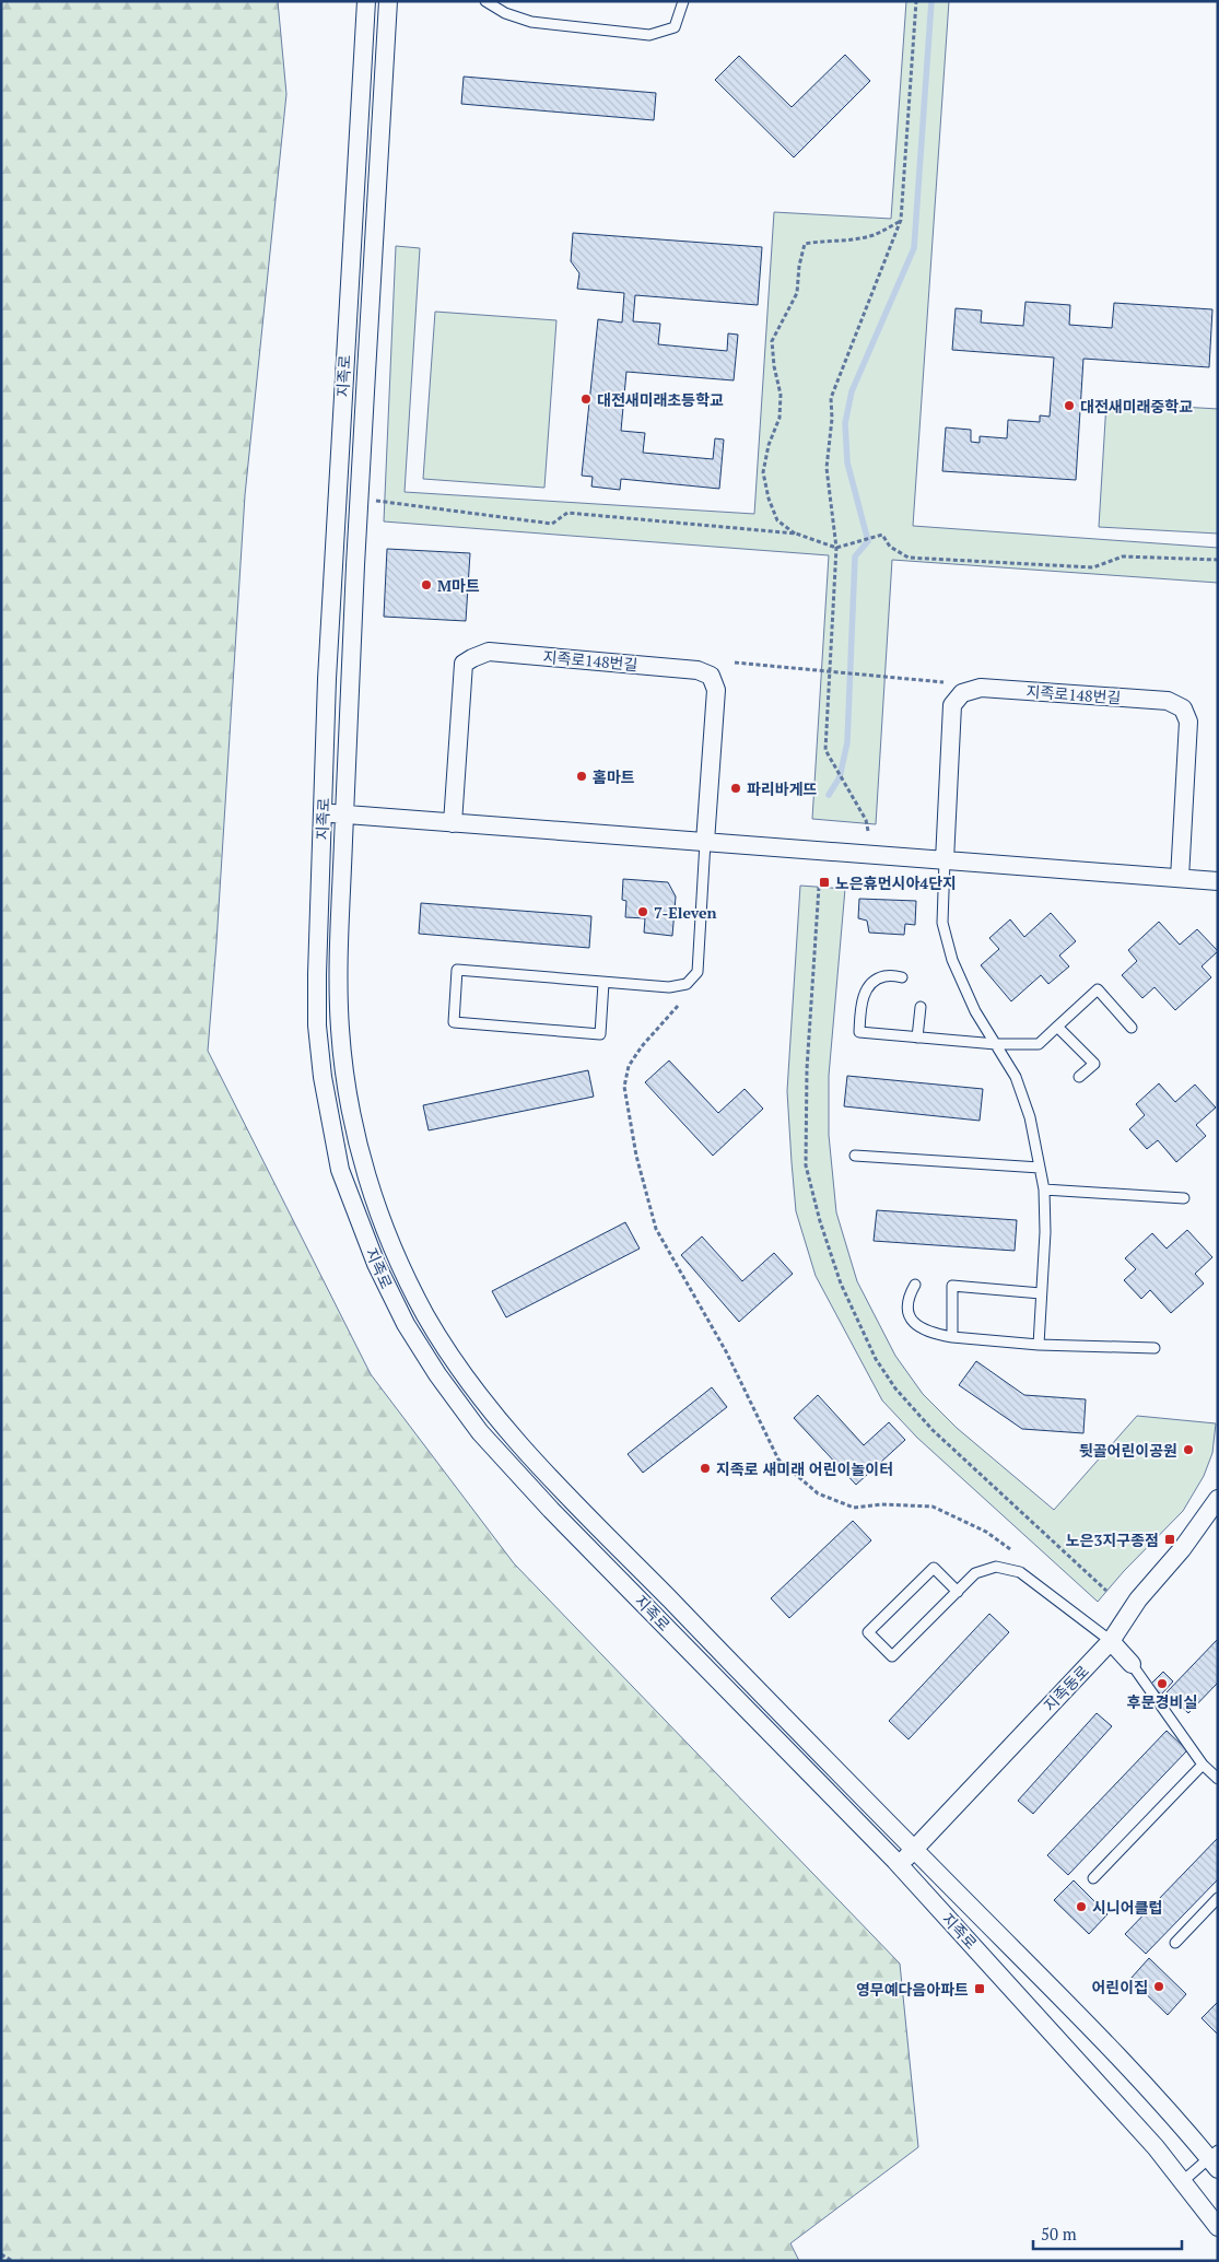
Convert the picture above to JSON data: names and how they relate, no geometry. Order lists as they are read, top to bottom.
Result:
{
  "streets": {
    "street": ["지족로", "지족로148번길", "지족동로"]
  },
  "crossings": [
    ["지족로", "지족동로"]
  ],
  "places": {
    "other": [
      "대전새미래초등학교",
      "대전새미래중학교",
      "M마트",
      "홈마트",
      "파리바게뜨",
      "7-Eleven",
      "뒷골어린이공원",
      "지족로 새미래 어린이놀이터",
      "후문경비실",
      "시니어클럽",
      "어린이집"
    ],
    "transit": ["노은휴먼시아4단지", "노은3지구종점", "영무예다음아파트"]
  },
  "scale_bar": "50 m"
}
